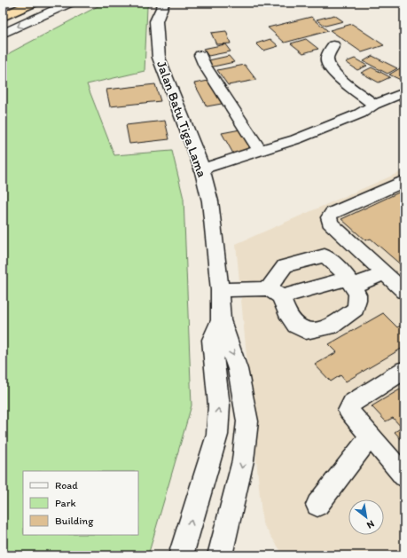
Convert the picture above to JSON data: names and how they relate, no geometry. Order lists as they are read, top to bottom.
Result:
{
  "streets": {
    "street": ["Jalan Batu Tiga Lama"]
  },
  "legend": ["Road", "Park", "Building"],
  "north": "bottom right"
}
